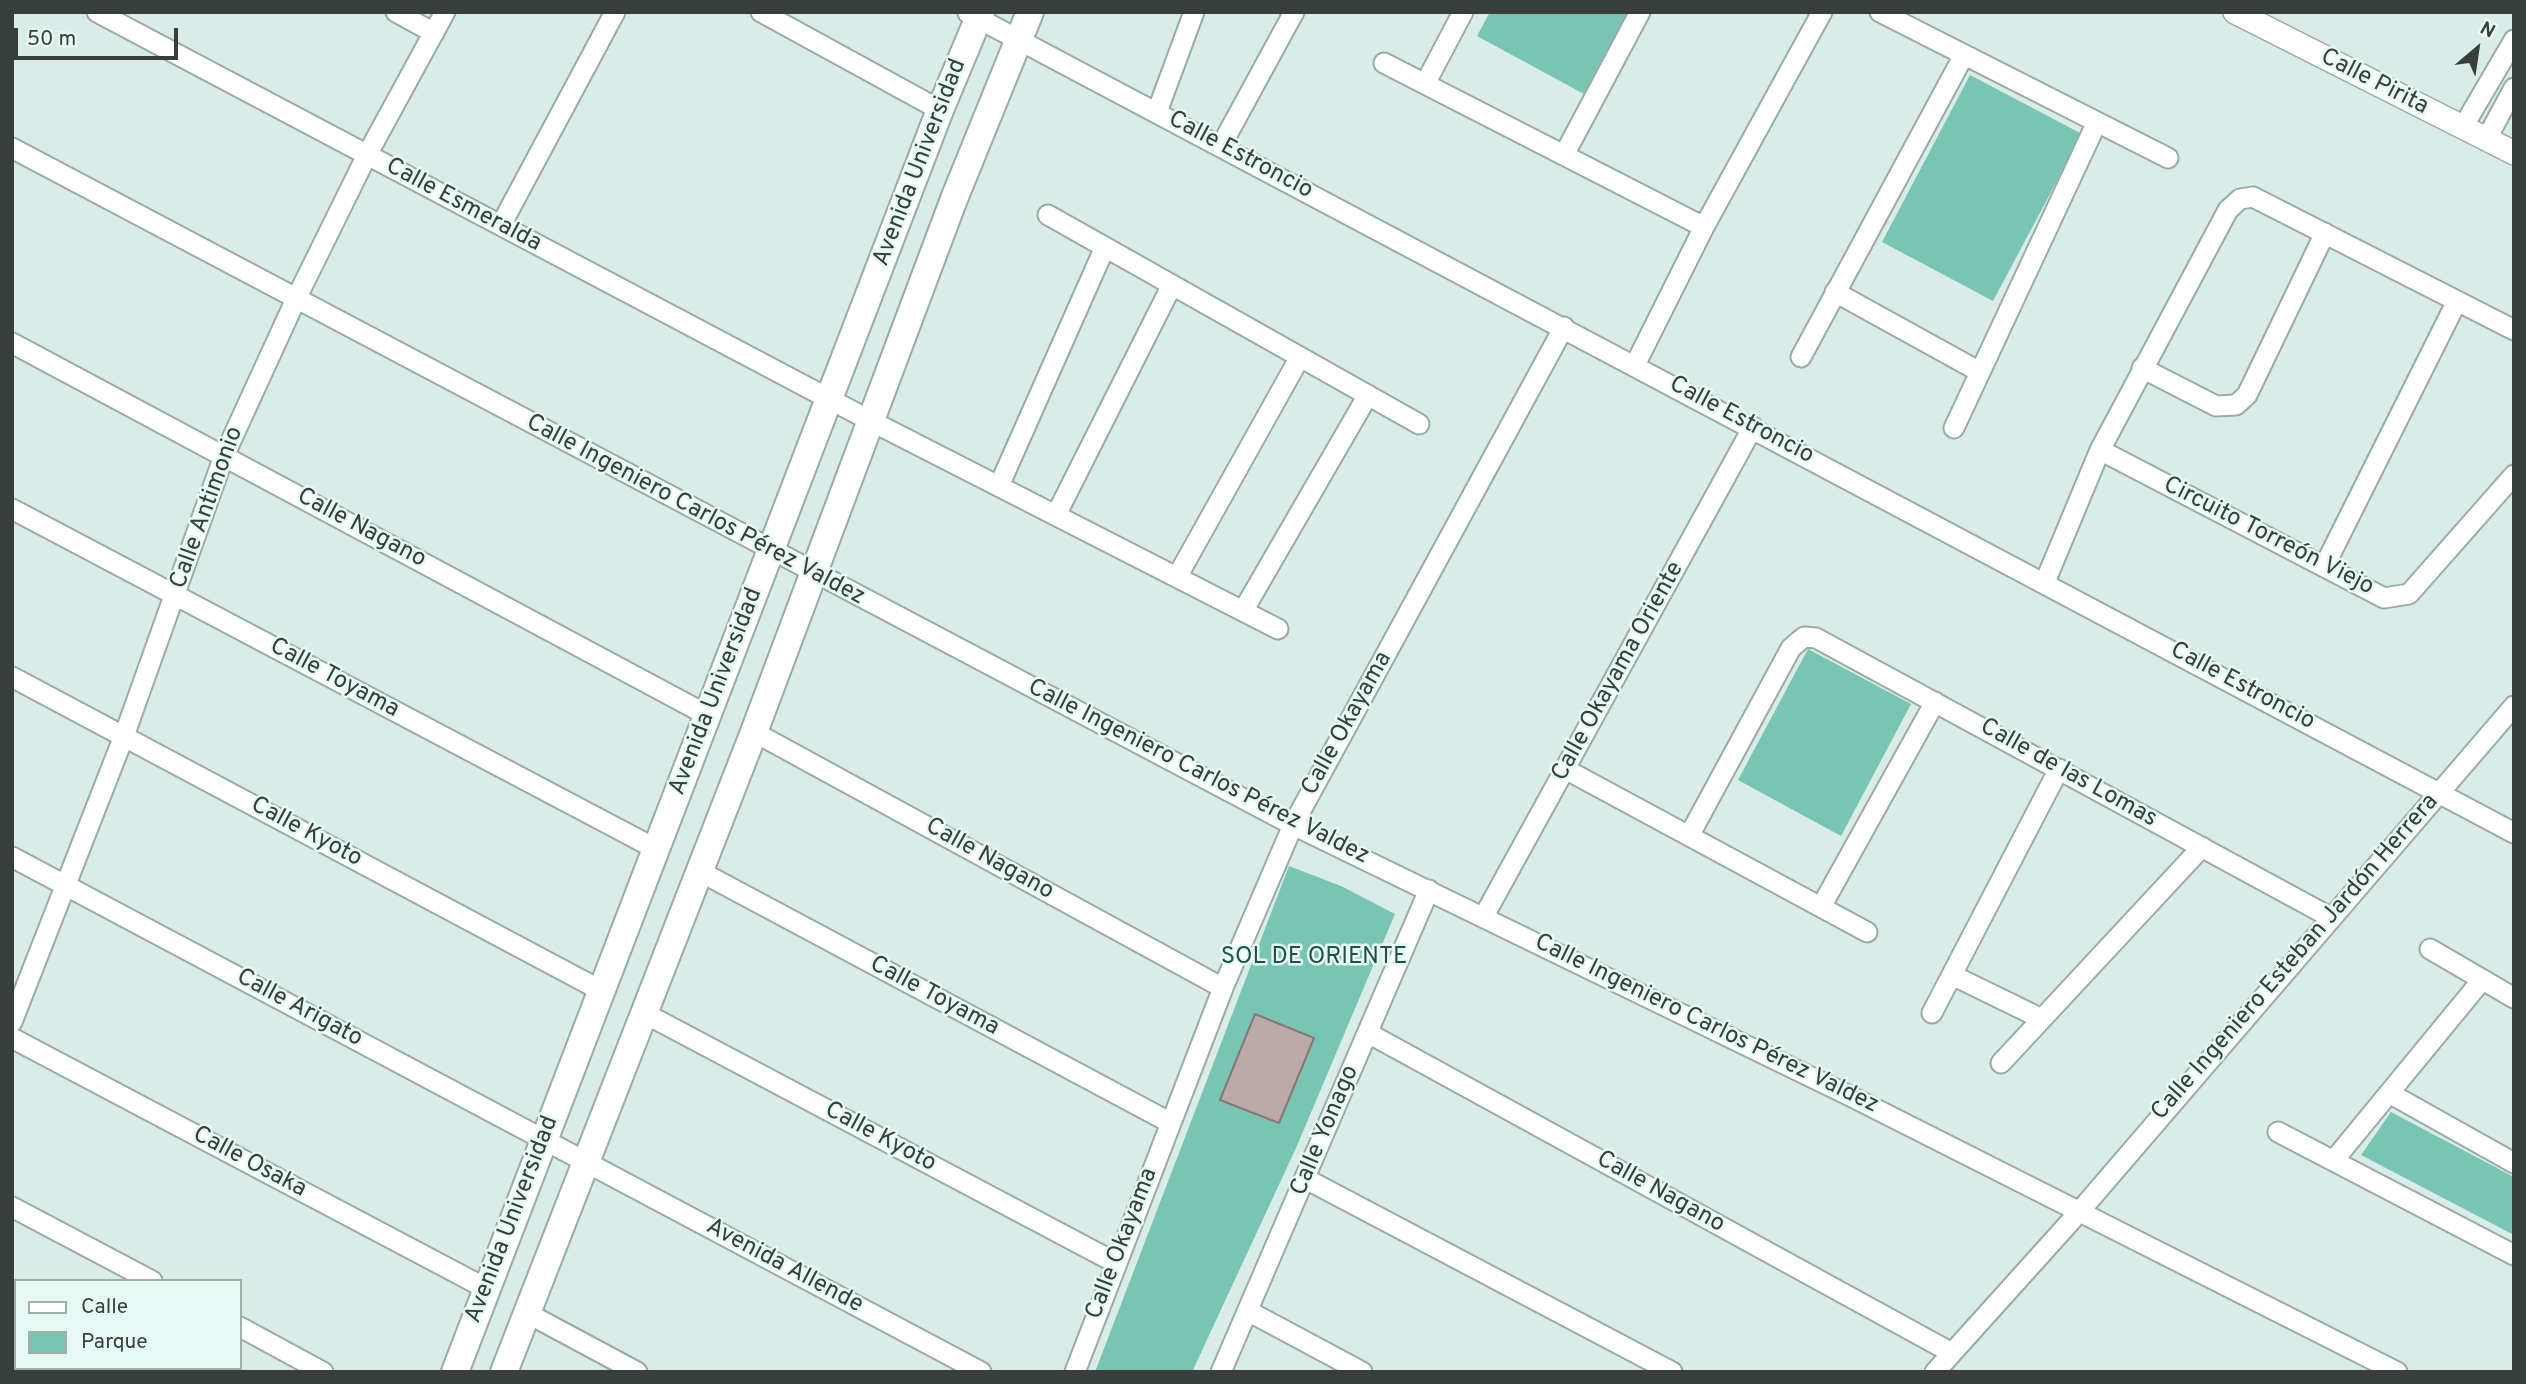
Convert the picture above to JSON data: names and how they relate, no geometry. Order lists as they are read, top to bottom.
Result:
{
  "streets": {
    "main road": ["Avenida Universidad"],
    "street": [
      "Calle Pirita",
      "Calle Estroncio",
      "Calle Esmeralda",
      "Calle Antimonio",
      "Calle Ingeniero Carlos Pérez Valdez",
      "Calle Nagano",
      "Circuito Torreón Viejo",
      "Calle Okayama Oriente",
      "Calle Toyama",
      "Calle Okayama",
      "Calle de las Lomas",
      "Calle Kyoto",
      "Calle Ingeniero Esteban Jardón Herrera",
      "Calle Arigato",
      "Calle Yonago",
      "Calle Osaka",
      "Avenida Allende"
    ]
  },
  "crossings": [
    ["Calle Estroncio", "Avenida Universidad"],
    ["Calle Estroncio", "Calle Okayama Oriente"],
    ["Calle Estroncio", "Calle Okayama"],
    ["Calle Estroncio", "Calle Ingeniero Esteban Jardón Herrera"],
    ["Avenida Universidad", "Calle Esmeralda"],
    ["Avenida Universidad", "Calle Ingeniero Carlos Pérez Valdez"],
    ["Avenida Universidad", "Calle Nagano"],
    ["Avenida Universidad", "Calle Toyama"],
    ["Avenida Universidad", "Calle Kyoto"],
    ["Avenida Universidad", "Calle Arigato"],
    ["Avenida Universidad", "Calle Osaka"],
    ["Avenida Universidad", "Avenida Allende"],
    ["Calle Esmeralda", "Calle Antimonio"],
    ["Calle Antimonio", "Calle Ingeniero Carlos Pérez Valdez"],
    ["Calle Antimonio", "Calle Nagano"],
    ["Calle Antimonio", "Calle Toyama"],
    ["Calle Antimonio", "Calle Kyoto"],
    ["Calle Antimonio", "Calle Arigato"],
    ["Calle Ingeniero Carlos Pérez Valdez", "Calle Okayama Oriente"],
    ["Calle Ingeniero Carlos Pérez Valdez", "Calle Okayama"],
    ["Calle Ingeniero Carlos Pérez Valdez", "Calle Ingeniero Esteban Jardón Herrera"],
    ["Calle Ingeniero Carlos Pérez Valdez", "Calle Yonago"],
    ["Calle Nagano", "Calle Okayama"],
    ["Calle Nagano", "Calle Ingeniero Esteban Jardón Herrera"],
    ["Calle Nagano", "Calle Yonago"],
    ["Calle Toyama", "Calle Okayama"],
    ["Calle Okayama", "Calle Kyoto"],
    ["Calle de las Lomas", "Calle Ingeniero Esteban Jardón Herrera"],
    ["Calle Arigato", "Avenida Allende"]
  ],
  "parks": ["SOL DE ORIENTE"],
  "legend": ["Calle", "Parque"],
  "scale_bar": "50 m",
  "north": "top right"
}
